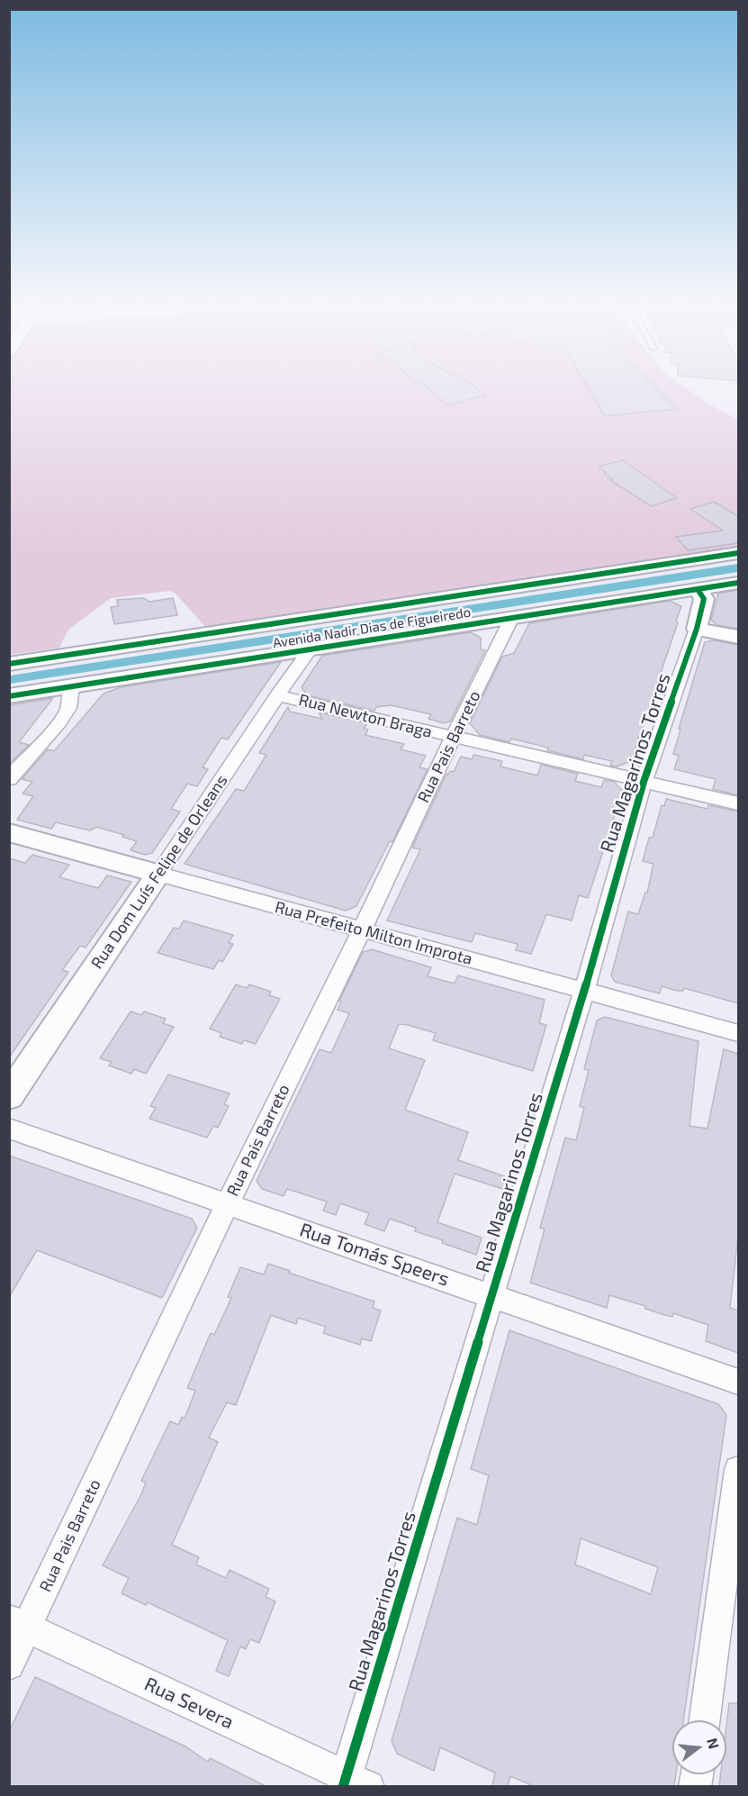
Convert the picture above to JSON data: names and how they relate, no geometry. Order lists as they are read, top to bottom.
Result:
{
  "streets": {
    "main road": [
      "Avenida Nadir Dias de Figueiredo",
      "Rua Magarinos Torres",
      "Rua Dom Luís Felipe de Orleans",
      "Rua Prefeito Milton Improta"
    ],
    "street": [
      "Rua Newton Braga",
      "Rua Pais Barreto",
      "Rua Tomás Speers",
      "Rua Severa"
    ]
  },
  "crossings": [
    ["Avenida Nadir Dias de Figueiredo", "Rua Pais Barreto"],
    ["Avenida Nadir Dias de Figueiredo", "Rua Magarinos Torres"],
    ["Avenida Nadir Dias de Figueiredo", "Rua Dom Luís Felipe de Orleans"],
    ["Rua Newton Braga", "Rua Pais Barreto"],
    ["Rua Newton Braga", "Rua Magarinos Torres"],
    ["Rua Newton Braga", "Rua Dom Luís Felipe de Orleans"],
    ["Rua Pais Barreto", "Rua Prefeito Milton Improta"],
    ["Rua Pais Barreto", "Rua Tomás Speers"],
    ["Rua Pais Barreto", "Rua Severa"],
    ["Rua Magarinos Torres", "Rua Prefeito Milton Improta"],
    ["Rua Magarinos Torres", "Rua Tomás Speers"],
    ["Rua Magarinos Torres", "Rua Severa"],
    ["Rua Dom Luís Felipe de Orleans", "Rua Prefeito Milton Improta"]
  ],
  "north": "right"
}
